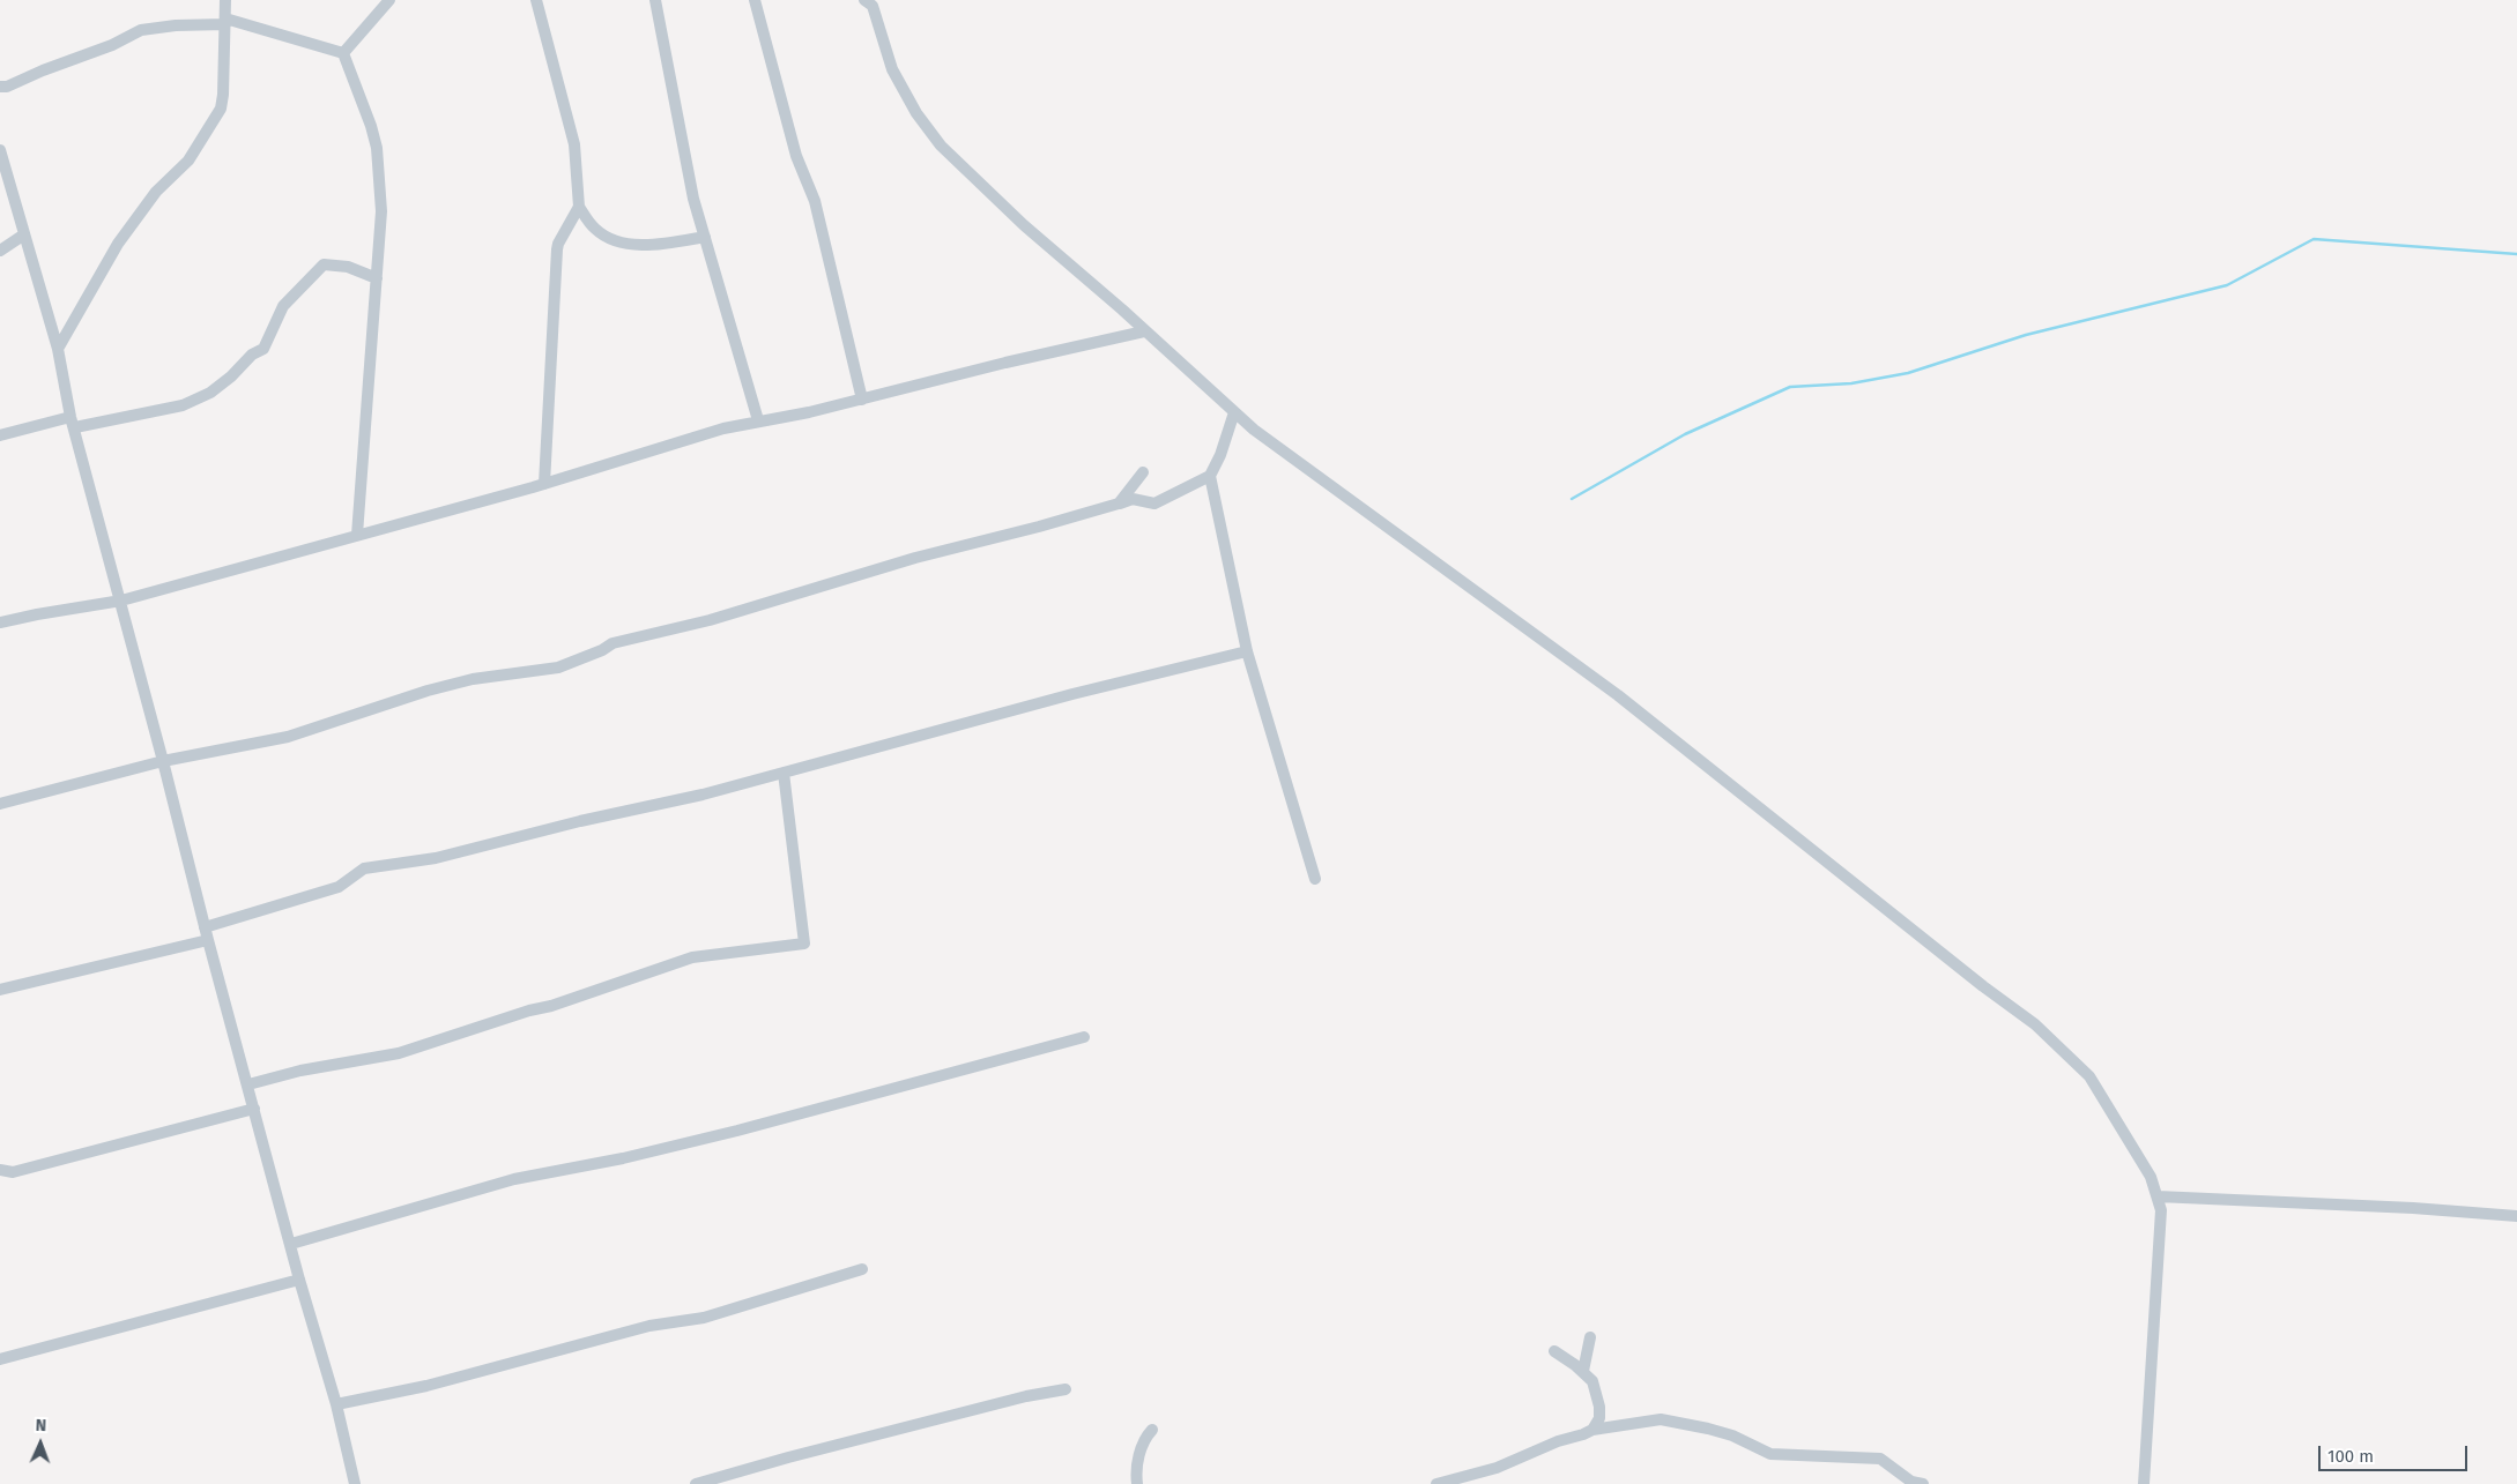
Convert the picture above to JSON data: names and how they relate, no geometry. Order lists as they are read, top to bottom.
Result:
{
  "scale_bar": "100 m",
  "north": "top"
}
